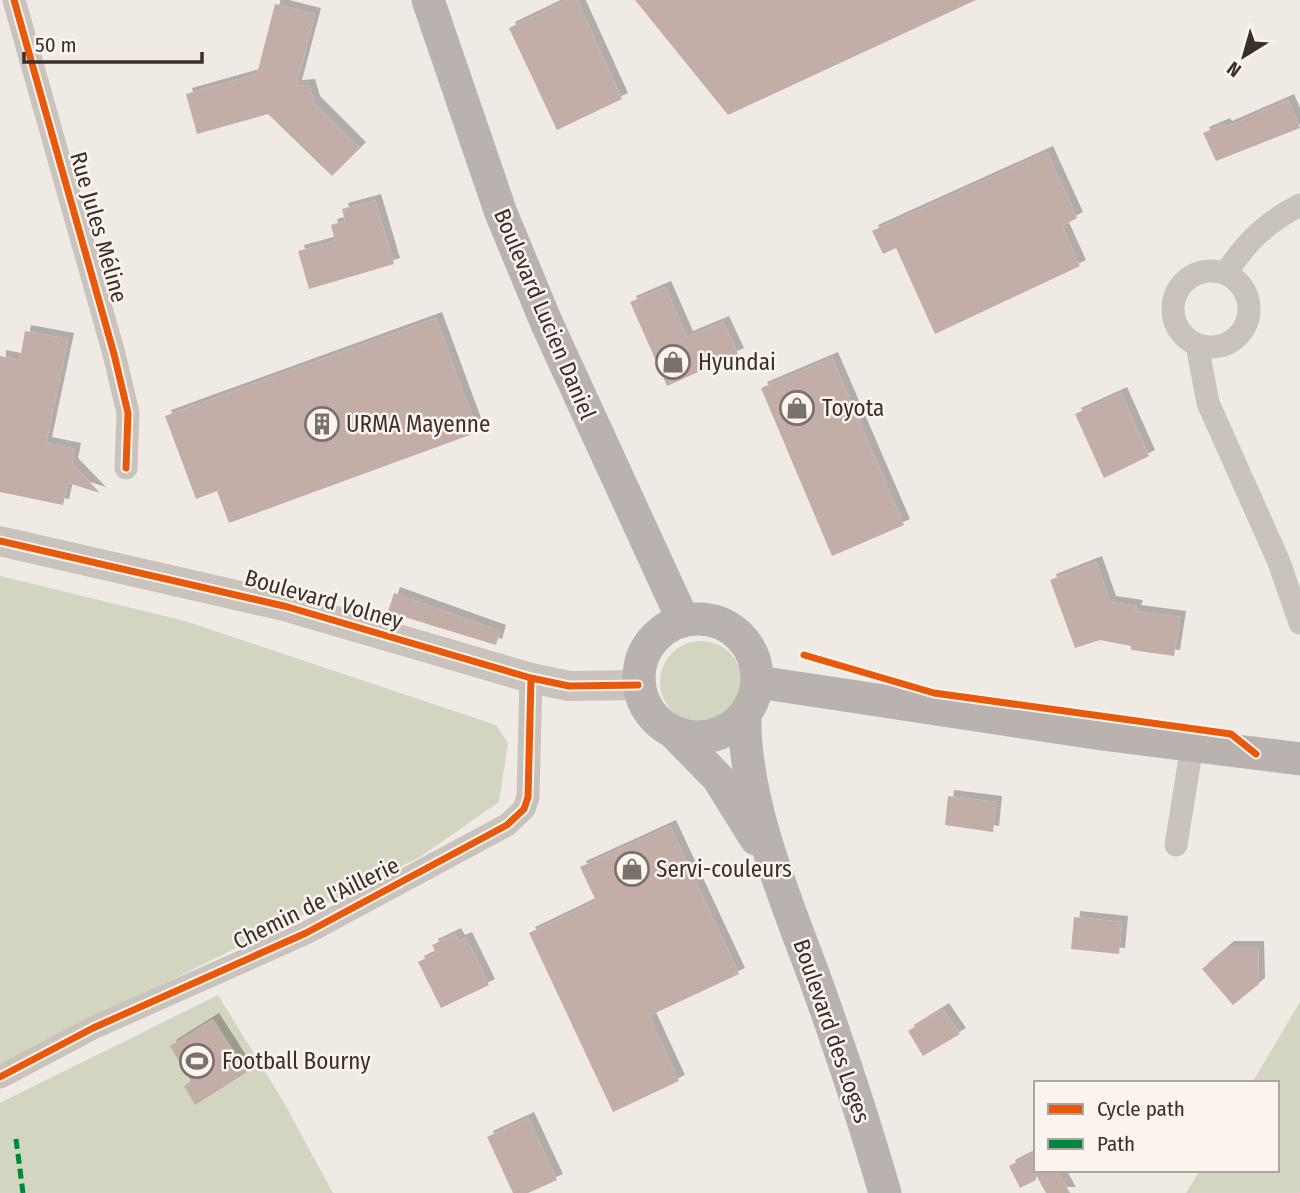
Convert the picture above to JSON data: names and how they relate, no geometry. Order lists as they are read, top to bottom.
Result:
{
  "streets": {
    "main road": ["Boulevard Lucien Daniel", "Boulevard des Loges"],
    "street": ["Rue Jules Méline", "Boulevard Volney", "Chemin de l'Aillerie"]
  },
  "crossings": [
    ["Boulevard Lucien Daniel", "Boulevard Volney"],
    ["Boulevard Lucien Daniel", "Boulevard des Loges"],
    ["Boulevard Volney", "Chemin de l'Aillerie"],
    ["Boulevard Volney", "Boulevard des Loges"]
  ],
  "places": {
    "shop": ["Hyundai", "Toyota", "Servi-couleurs"],
    "building": ["URMA Mayenne"],
    "sports": ["Football Bourny"]
  },
  "legend": ["Cycle path", "Path"],
  "scale_bar": "50 m",
  "north": "bottom left"
}
